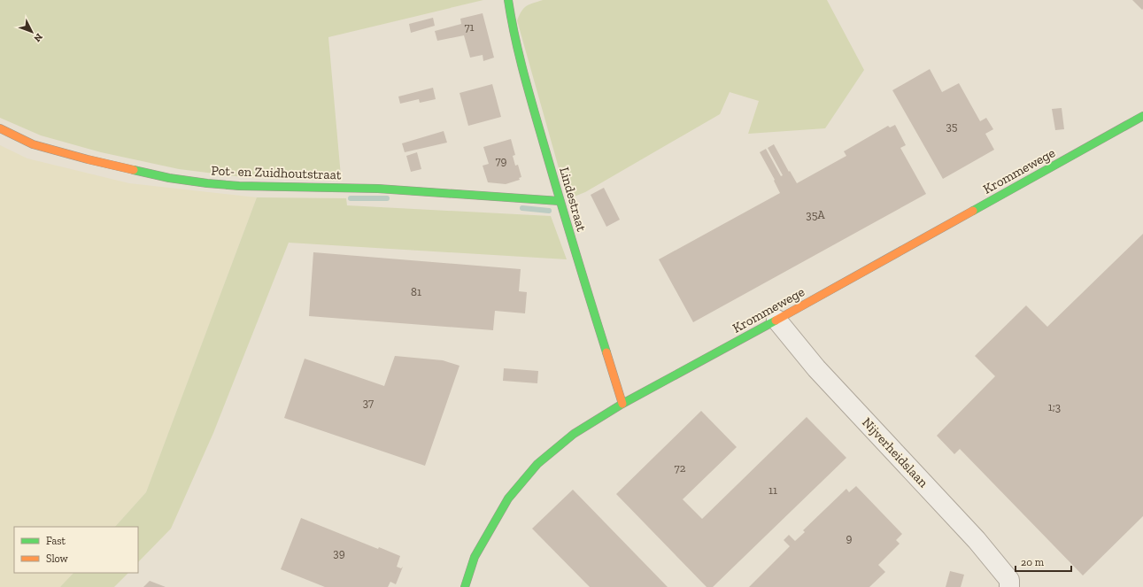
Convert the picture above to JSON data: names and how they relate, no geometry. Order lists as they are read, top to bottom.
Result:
{
  "streets": {
    "street": [
      "Krommewege",
      "Pot- en Zuidhoutstraat",
      "Lindestraat",
      "Nijverheidslaan"
    ]
  },
  "crossings": [
    ["Krommewege", "Lindestraat"],
    ["Krommewege", "Nijverheidslaan"],
    ["Pot- en Zuidhoutstraat", "Lindestraat"]
  ],
  "house_numbers": [
    "71",
    "35",
    "79",
    "35A",
    "81",
    "37",
    "1;3",
    "72",
    "11",
    "9",
    "39"
  ],
  "legend": ["Fast", "Slow"],
  "scale_bar": "20 m",
  "north": "bottom right"
}
